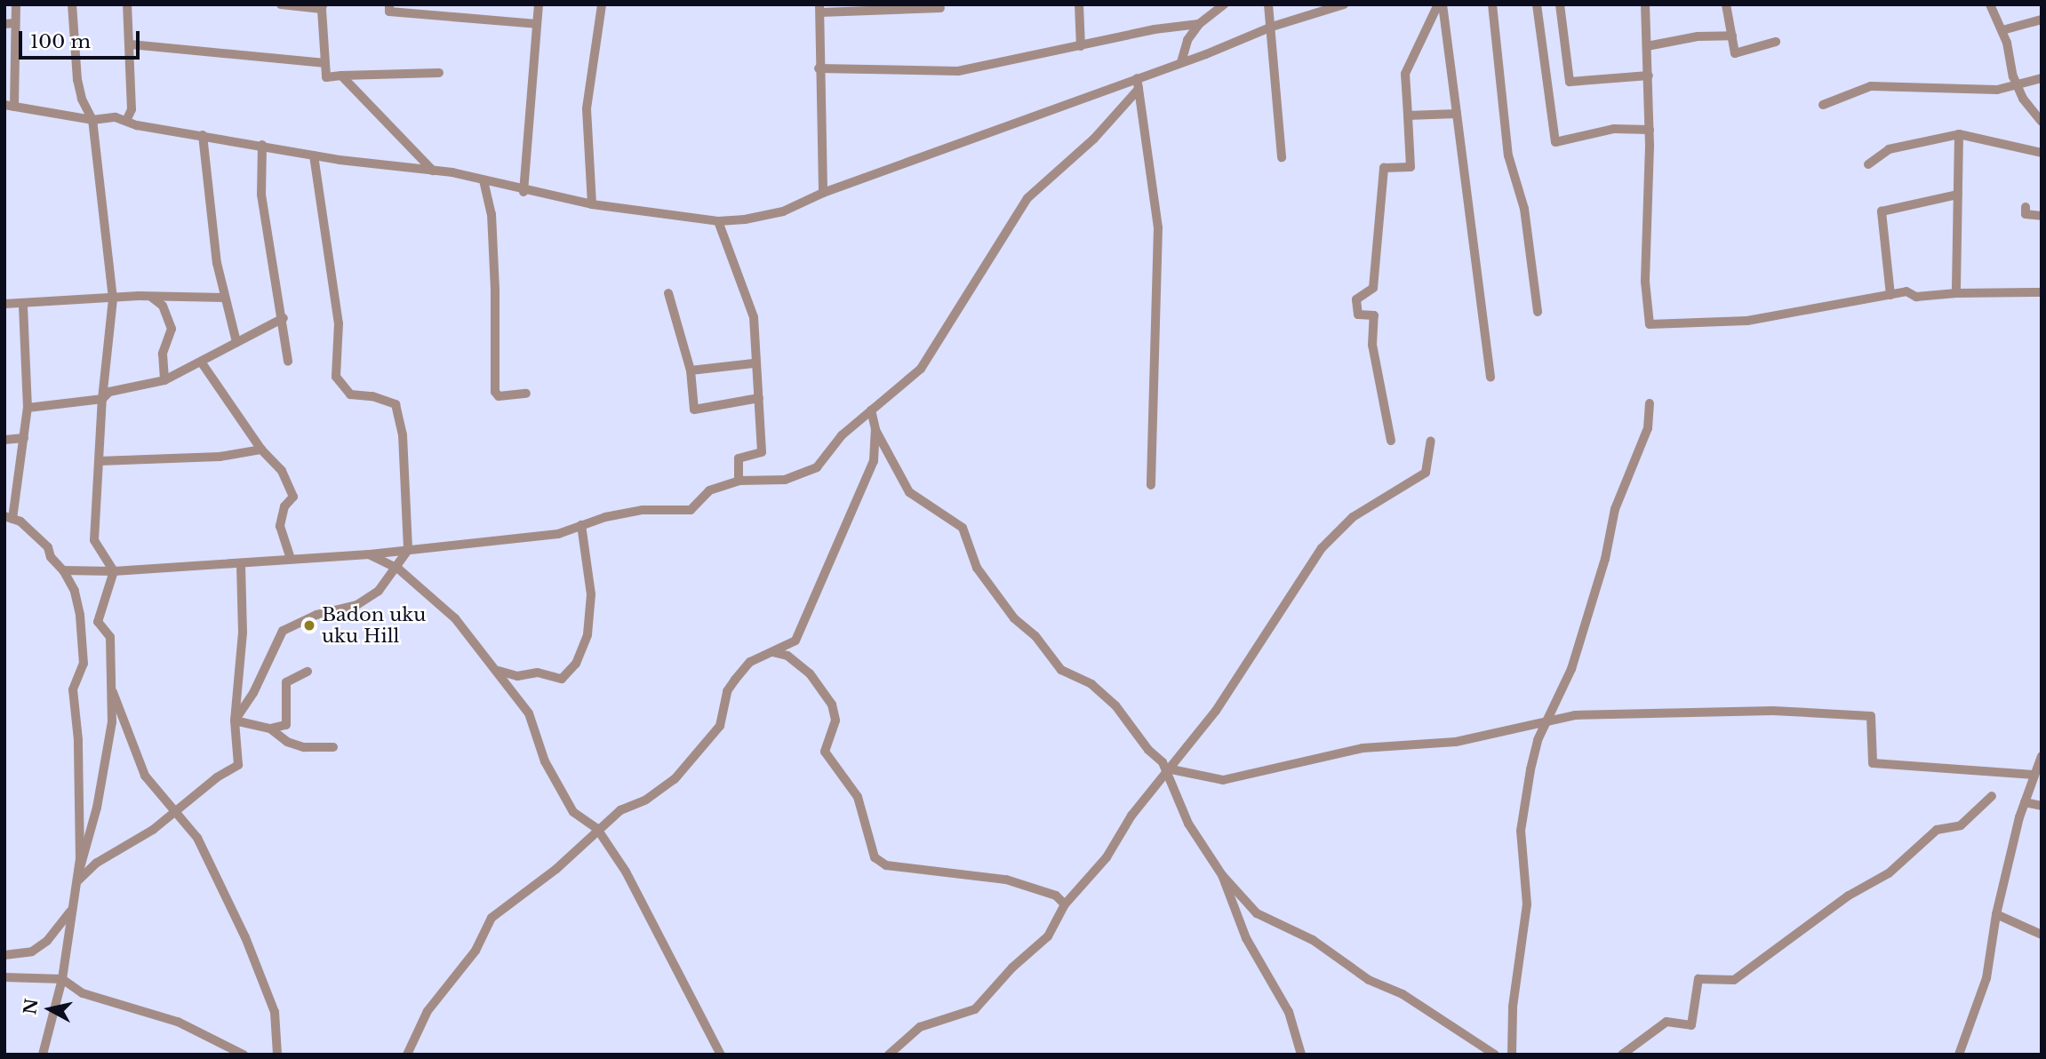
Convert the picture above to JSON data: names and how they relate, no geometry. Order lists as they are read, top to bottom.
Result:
{
  "places": ["Badon uku uku Hill"],
  "scale_bar": "100 m",
  "north": "left"
}
